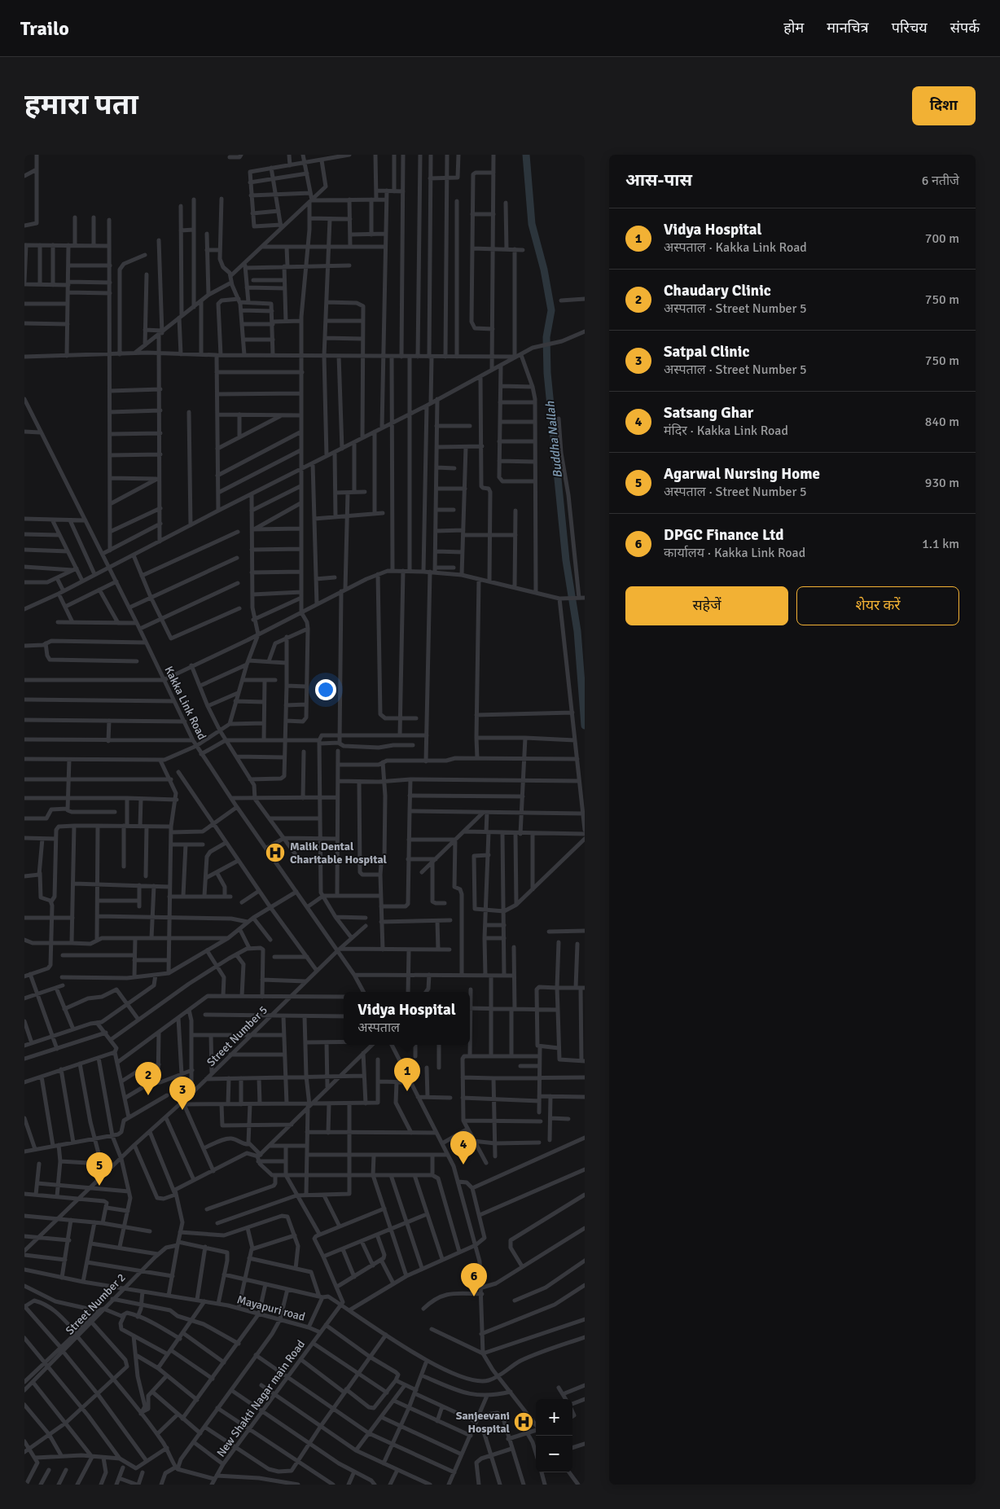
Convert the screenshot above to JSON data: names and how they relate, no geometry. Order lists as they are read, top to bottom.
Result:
{
  "streets": {
    "street": [
      "Kakka Link Road",
      "Street Number 5",
      "Street Number 2",
      "Mayapuri road",
      "New Shakti Nagar main Road"
    ]
  },
  "crossings": [
    ["Kakka Link Road", "Street Number 5"],
    ["Street Number 2", "Mayapuri road"]
  ],
  "water": ["Buddha Nallah"],
  "places": {
    "hospital": ["Malik Dental Charitable Hospital", "Sanjeevani Hospital"]
  },
  "page": {
    "header": "Trailo",
    "nav": [
      "होम",
      "मानचित्र",
      "परिचय",
      "संपर्क"
    ],
    "buttons": [
      "दिशा",
      ["सहेजें", "शेयर करें"]
    ],
    "title": "हमारा पता",
    "heading": ["आस-पास", "6 नतीजे"],
    "list": [
      {
        "mark": "1",
        "name": "Vidya Hospital",
        "note": "अस्पताल · Kakka Link Road",
        "value": "700 m"
      },
      {
        "mark": "2",
        "name": "Chaudary Clinic",
        "note": "अस्पताल · Street Number 5",
        "value": "750 m"
      },
      {
        "mark": "3",
        "name": "Satpal Clinic",
        "note": "अस्पताल · Street Number 5",
        "value": "750 m"
      },
      {
        "mark": "4",
        "name": "Satsang Ghar",
        "note": "मंदिर · Kakka Link Road",
        "value": "840 m"
      },
      {
        "mark": "5",
        "name": "Agarwal Nursing Home",
        "note": "अस्पताल · Street Number 5",
        "value": "930 m"
      },
      {
        "mark": "6",
        "name": "DPGC Finance Ltd",
        "note": "कार्यालय · Kakka Link Road",
        "value": "1.1 km"
      }
    ],
    "popup": ["Vidya Hospital", "अस्पताल"],
    "pins": [
      "1",
      "2",
      "3",
      "4",
      "5",
      "6"
    ],
    "map_buttons": ["+", "−"]
  }
}
